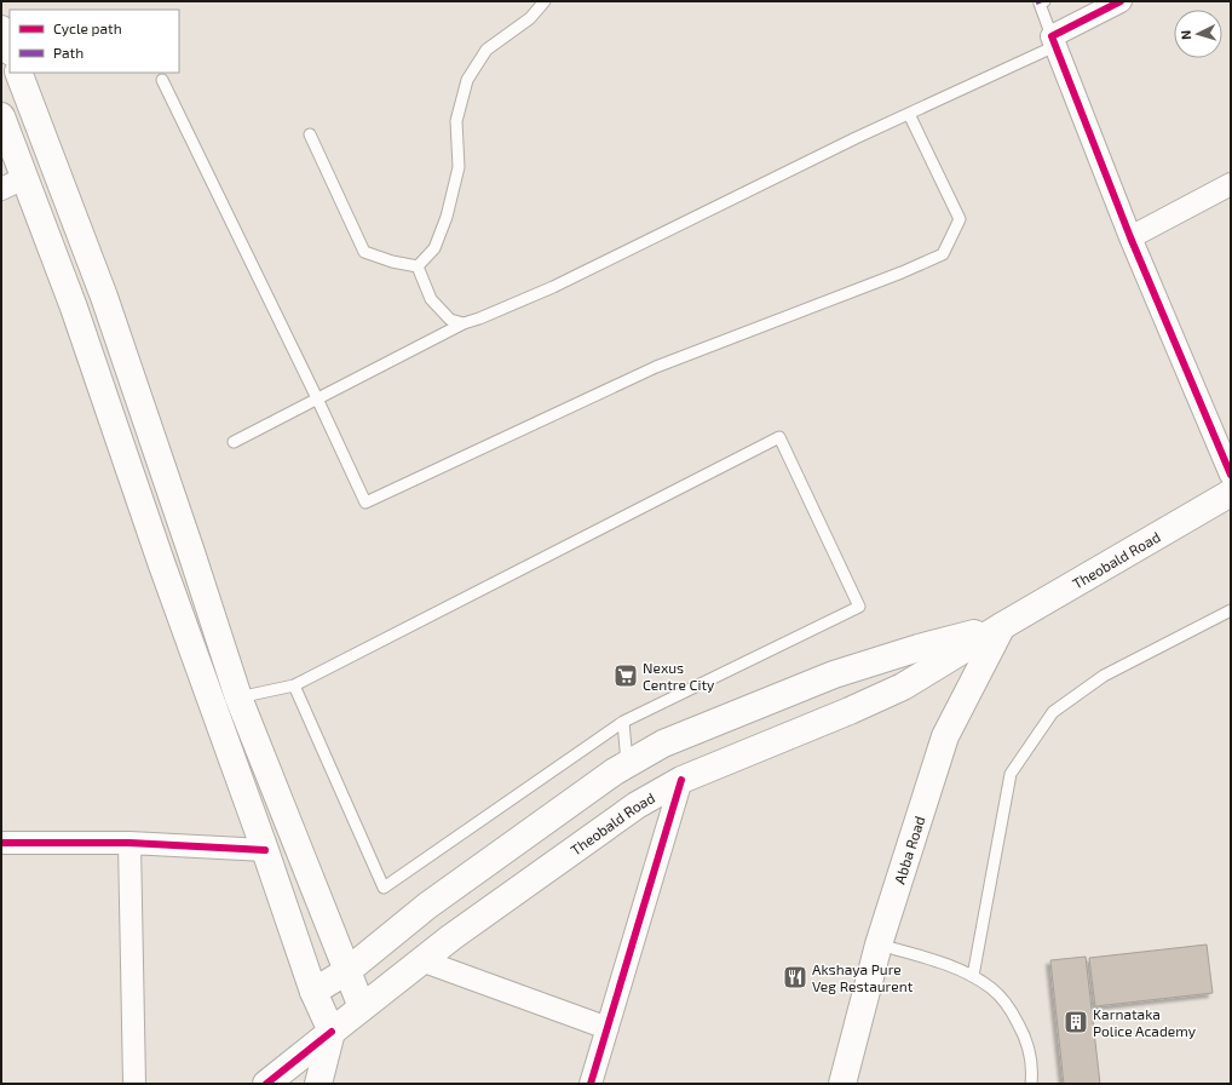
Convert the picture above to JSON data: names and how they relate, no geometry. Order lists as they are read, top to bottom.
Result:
{
  "streets": {
    "main road": ["Theobald Road", "Abba Road"]
  },
  "crossings": [
    ["Theobald Road", "Abba Road"]
  ],
  "places": {
    "supermarket": ["Nexus Centre City"],
    "restaurant": ["Akshaya Pure Veg Restaurent"],
    "building": ["Karnataka Police Academy"]
  },
  "legend": ["Cycle path", "Path"],
  "north": "left"
}
